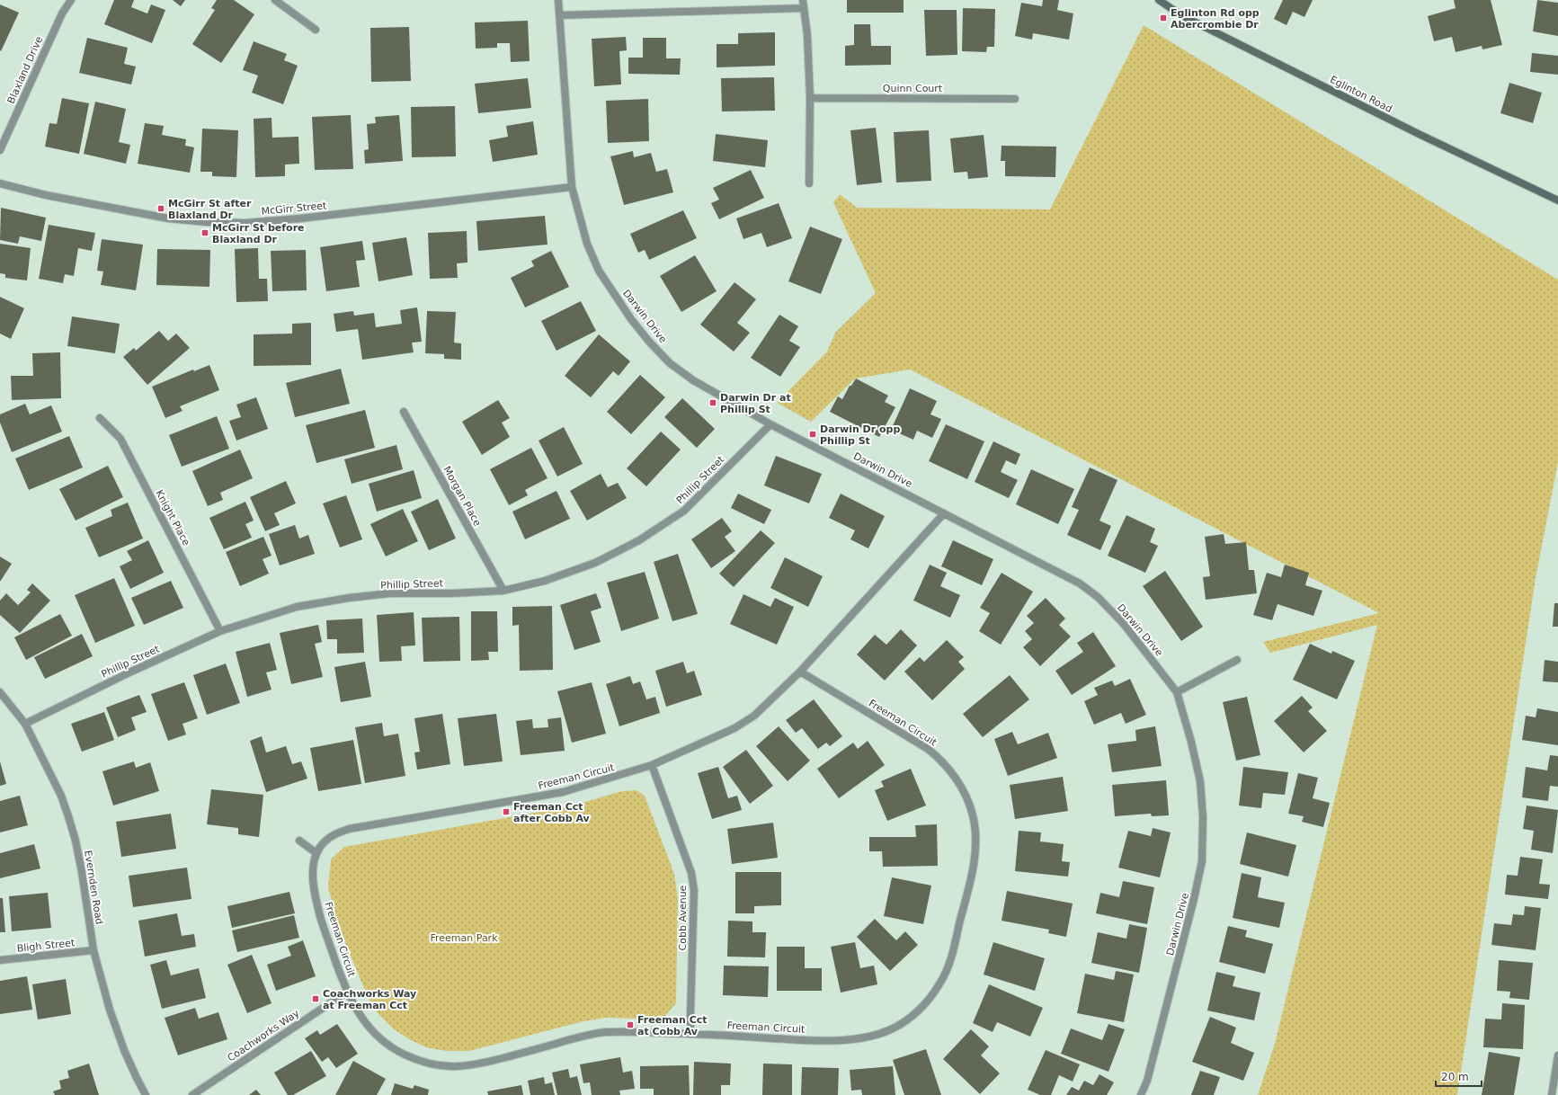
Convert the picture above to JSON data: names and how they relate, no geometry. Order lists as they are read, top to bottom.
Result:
{
  "streets": {
    "main road": ["Eglinton Road"],
    "street": [
      "Blaxland Drive",
      "Quinn Court",
      "McGirr Street",
      "Darwin Drive",
      "Phillip Street",
      "Morgan Place",
      "Knight Place",
      "Freeman Circuit",
      "Evernden Road",
      "Cobb Avenue",
      "Bligh Street",
      "Coachworks Way"
    ]
  },
  "crossings": [
    ["McGirr Street", "Darwin Drive"],
    ["Darwin Drive", "Phillip Street"],
    ["Darwin Drive", "Freeman Circuit"],
    ["Phillip Street", "Morgan Place"],
    ["Phillip Street", "Knight Place"],
    ["Phillip Street", "Evernden Road"],
    ["Freeman Circuit", "Cobb Avenue"],
    ["Freeman Circuit", "Coachworks Way"],
    ["Evernden Road", "Bligh Street"]
  ],
  "parks": ["Freeman Park"],
  "places": {
    "transit": [
      "Eglinton Rd opp Abercrombie Dr",
      "McGirr St after Blaxland Dr",
      "McGirr St before Blaxland Dr",
      "Darwin Dr at Phillip St",
      "Darwin Dr opp Phillip St",
      "Freeman Cct after Cobb Av",
      "Coachworks Way at Freeman Cct",
      "Freeman Cct at Cobb Av"
    ]
  },
  "scale_bar": "20 m"
}
